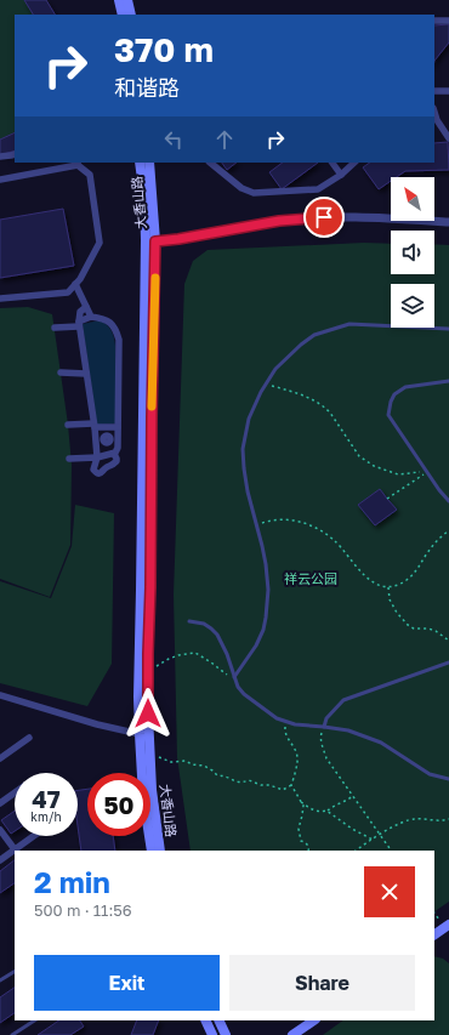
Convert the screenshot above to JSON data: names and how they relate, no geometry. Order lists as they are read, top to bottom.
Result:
{
  "streets": {
    "main road": ["大香山路"]
  },
  "parks": ["祥云公园"],
  "north": "top left",
  "page": {
    "turn": ["370 m", "和谐路"],
    "speed": "47 km/h",
    "limit": "50",
    "heading": ["2 min", "500 m · 11:56"],
    "buttons": ["Exit", "Share"]
  }
}
